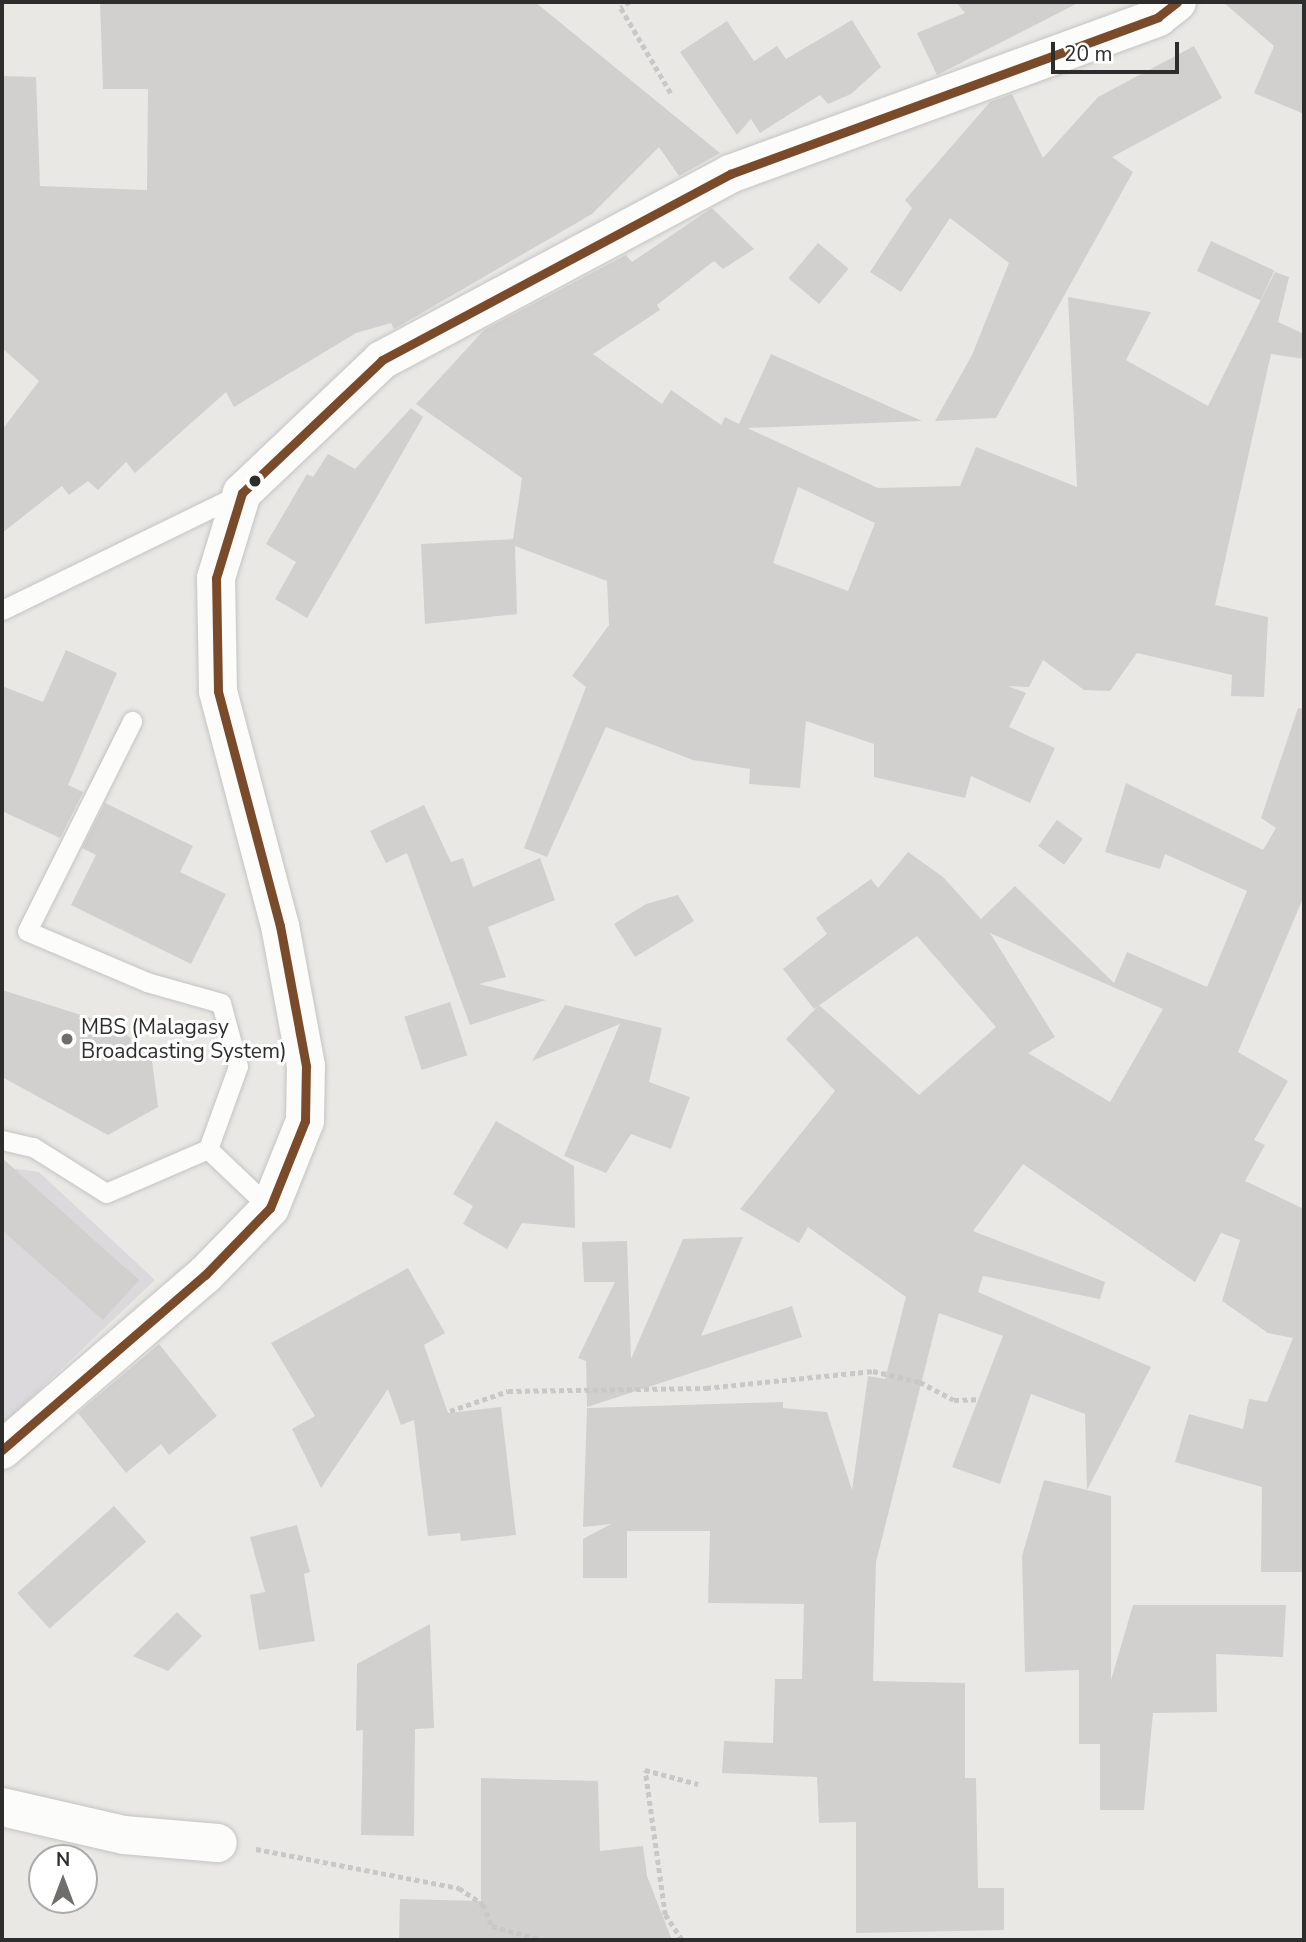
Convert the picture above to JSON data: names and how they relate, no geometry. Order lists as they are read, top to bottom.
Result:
{
  "places": ["MBS (Malagasy Broadcasting System)"],
  "scale_bar": "20 m",
  "north": "top"
}
